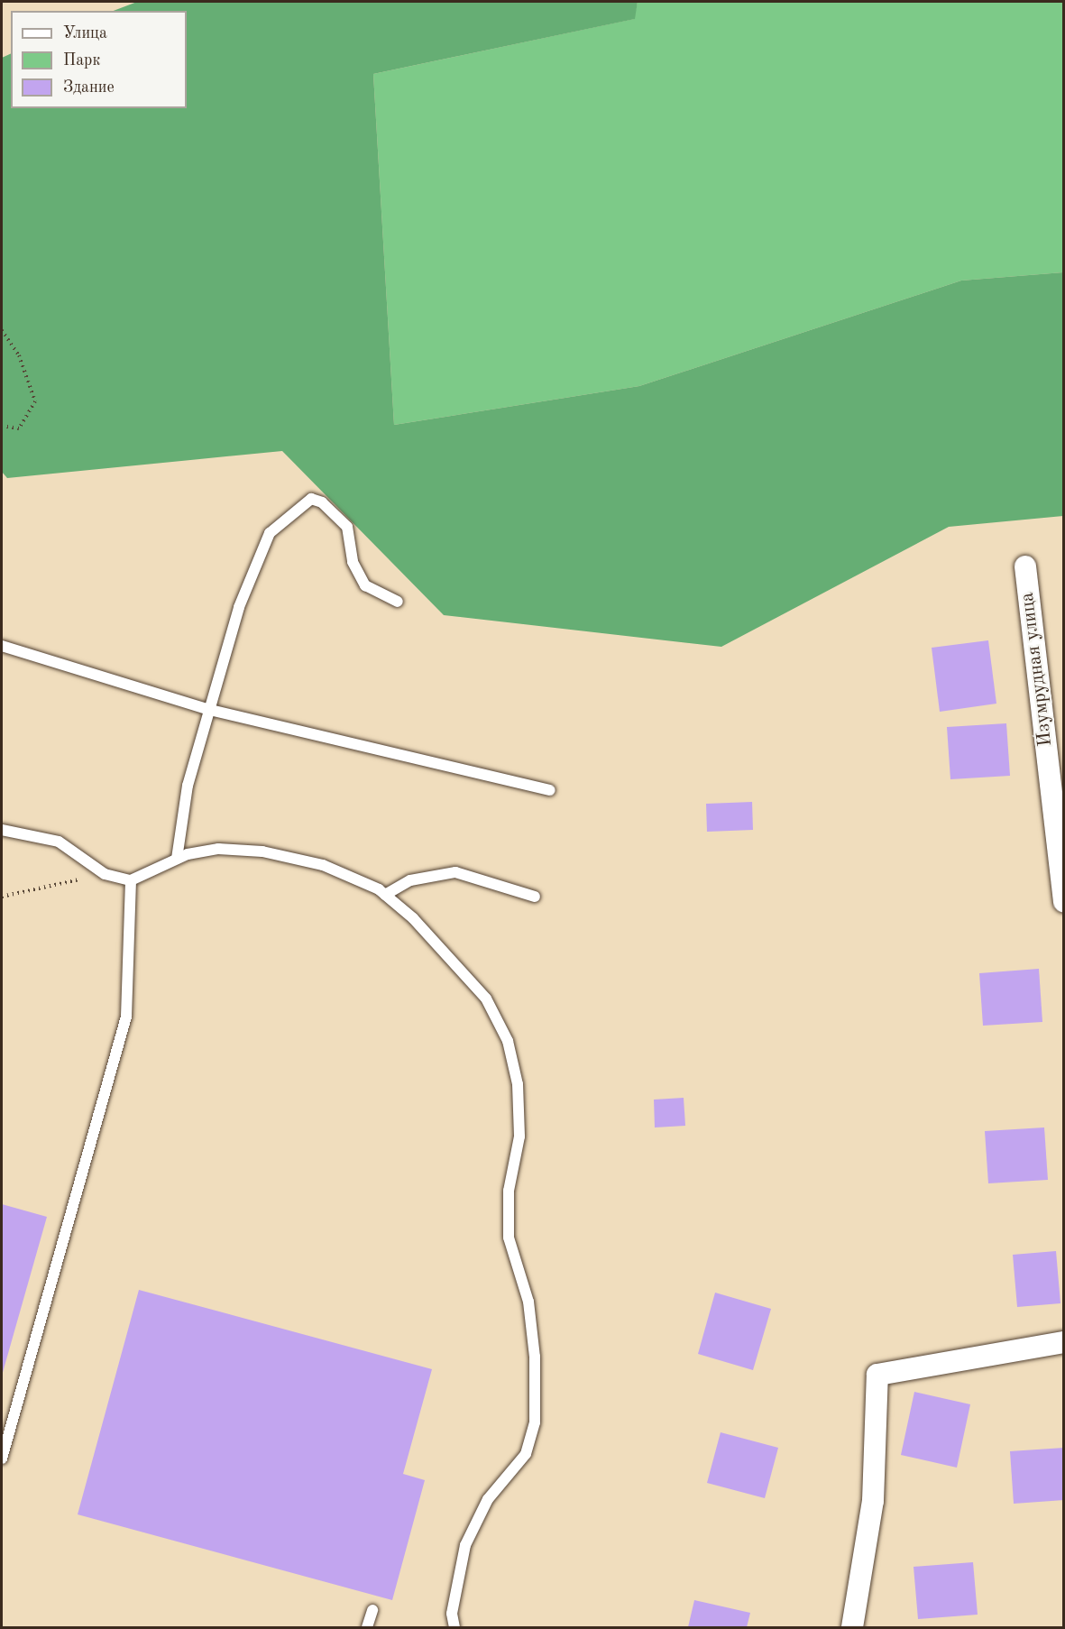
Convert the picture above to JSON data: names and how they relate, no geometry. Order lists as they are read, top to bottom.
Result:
{
  "streets": {
    "street": ["Изумрудная улица"]
  },
  "legend": ["Улица", "Парк", "Здание"]
}
